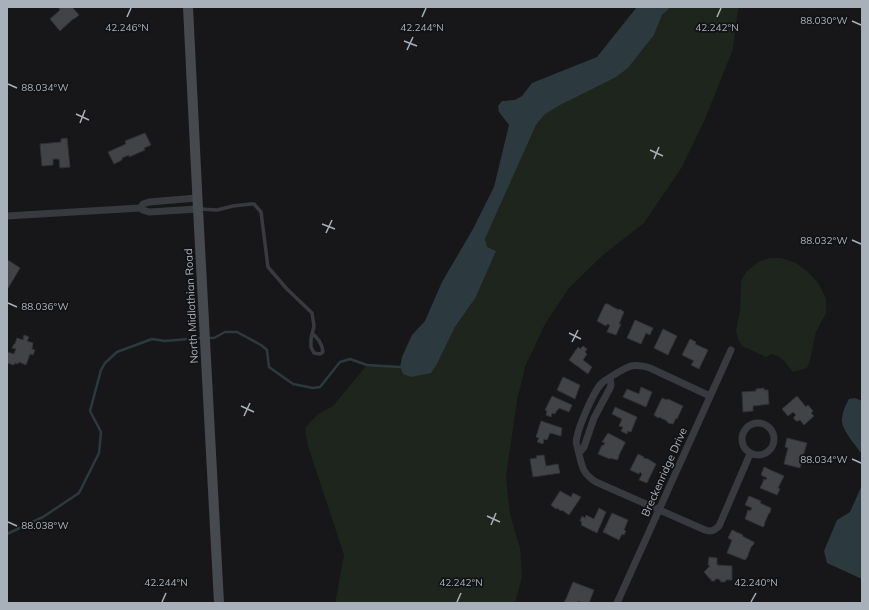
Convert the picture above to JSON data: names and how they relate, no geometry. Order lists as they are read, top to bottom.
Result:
{
  "streets": {
    "main road": ["North Midlothian Road"],
    "street": ["Breckenridge Drive"]
  },
  "coordinates": [
    "88.030°W",
    "42.246°N",
    "42.242°N",
    "42.244°N",
    "88.034°W",
    "88.032°W",
    "88.036°W",
    "88.038°W",
    "42.240°N"
  ]
}
